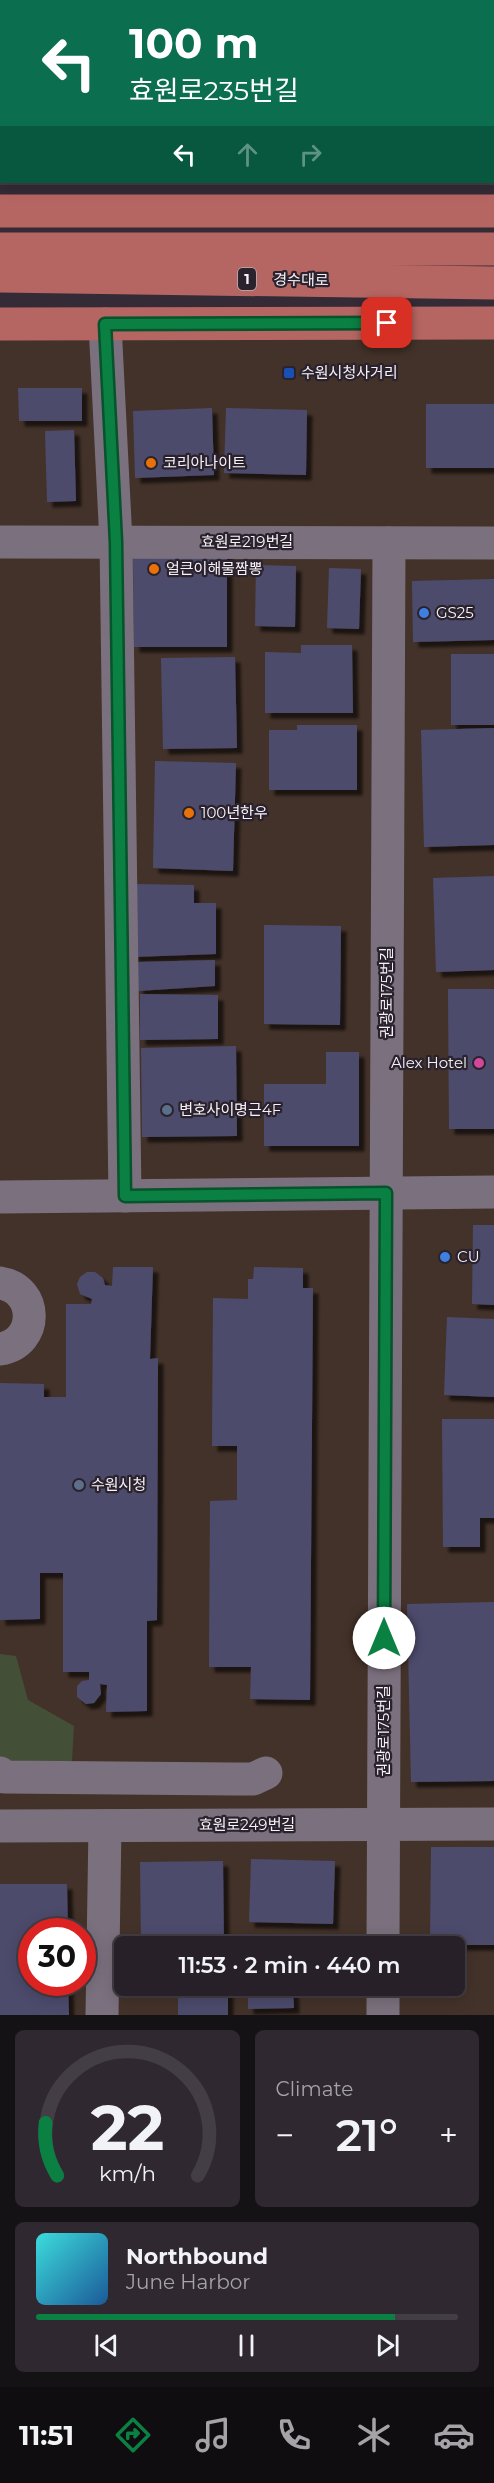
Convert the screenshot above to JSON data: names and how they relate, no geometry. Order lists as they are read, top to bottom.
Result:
{
  "streets": {
    "main road": ["1", "경수대로"],
    "street": ["효원로219번길", "권광로175번길", "효원로249번길"]
  },
  "crossings": [
    ["효원로219번길", "권광로175번길"],
    ["권광로175번길", "효원로249번길"]
  ],
  "places": {
    "transit": ["수원시청사거리"],
    "other": [
      "코리아나이트",
      "얼큰이해물짬뽕",
      "GS25",
      "100년한우",
      "Alex Hotel",
      "변호사이명근4F",
      "CU",
      "수원시청"
    ]
  },
  "page": {
    "turn": ["100 m", "효원로235번길"],
    "limit": "30",
    "trip": "11:53 · 2 min · 440 m",
    "tile": "Climate",
    "heat": ["−", "21°", "+"],
    "song": ["Northbound", "June Harbor"],
    "tabs": "11:51",
    "gauge": ["22", "km/h"]
  }
}
